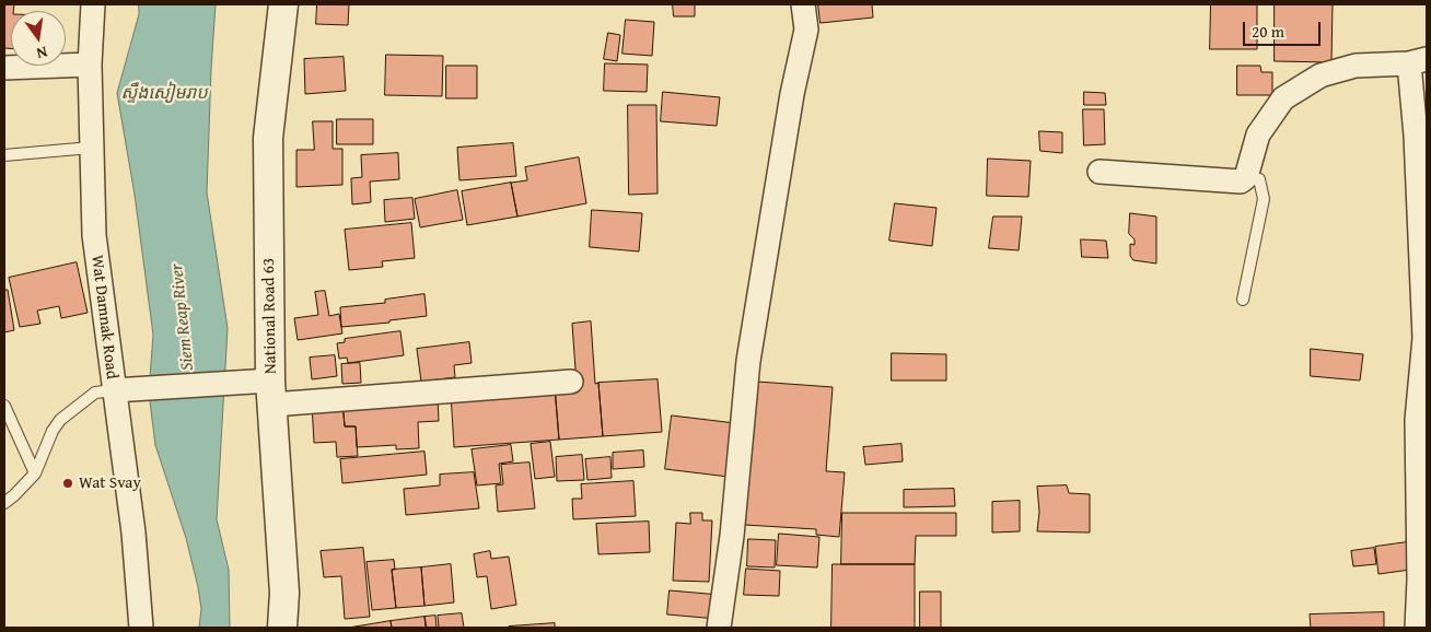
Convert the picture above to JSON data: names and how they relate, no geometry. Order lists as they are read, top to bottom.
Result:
{
  "streets": {
    "street": ["National Road 63", "Wat Damnak Road"]
  },
  "water": ["ស្ទឹងសៀមរាប", "Siem Reap River"],
  "places": ["Wat Svay"],
  "scale_bar": "20 m",
  "north": "bottom"
}
